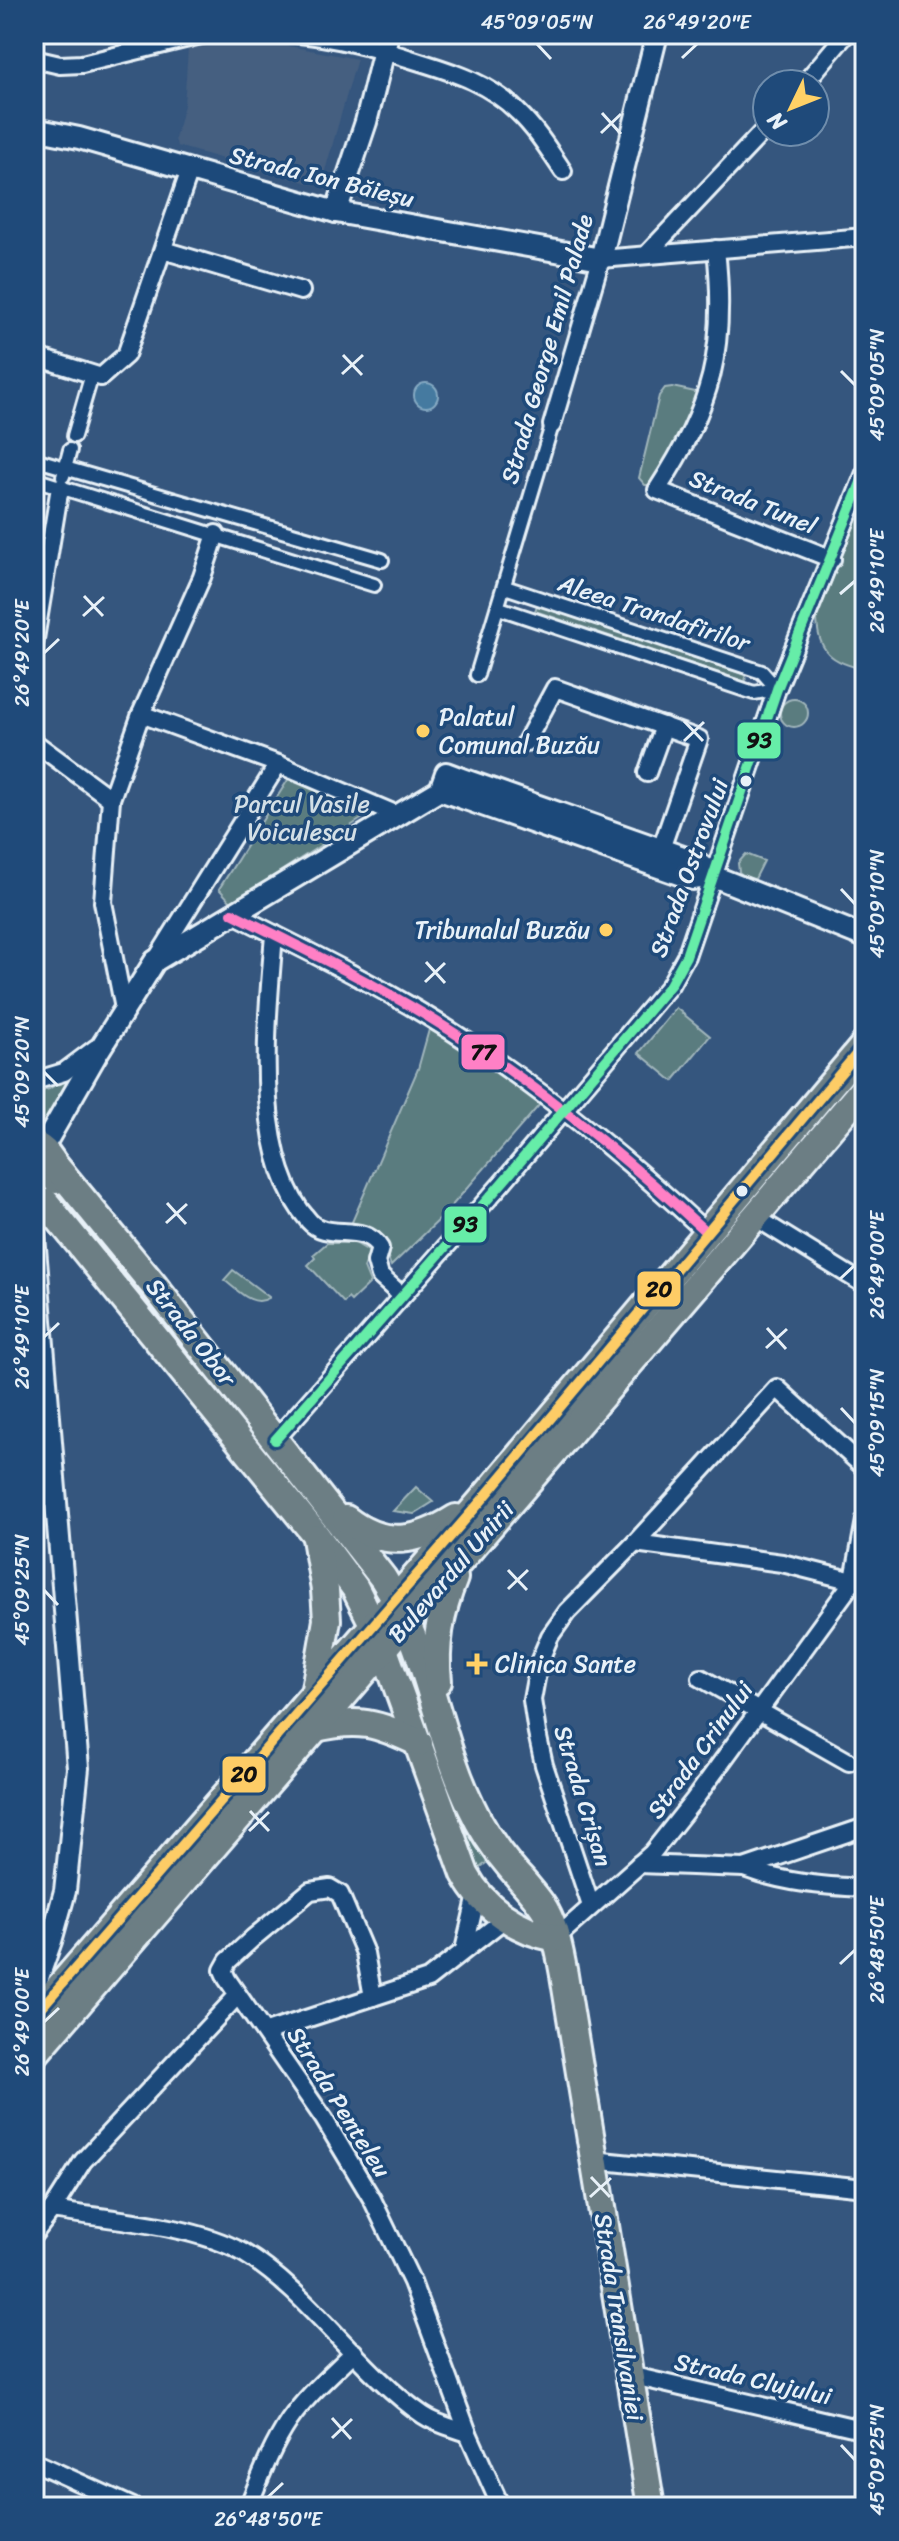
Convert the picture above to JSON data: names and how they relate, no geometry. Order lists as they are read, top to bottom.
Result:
{
  "streets": {
    "main road": ["Strada Obor", "Bulevardul Unirii", "Strada Transilvaniei"],
    "street": [
      "Strada Ion Băieșu",
      "Strada George Emil Palade",
      "Strada Tunel",
      "Aleea Trandafirilor",
      "Strada Ostrovului",
      "Strada Crinului",
      "Strada Crișan",
      "Strada Penteleu",
      "Strada Clujului"
    ]
  },
  "crossings": [
    ["Strada Ion Băieșu", "Strada George Emil Palade"],
    ["Strada George Emil Palade", "Aleea Trandafirilor"],
    ["Strada Tunel", "Strada Ostrovului"],
    ["Aleea Trandafirilor", "Strada Ostrovului"],
    ["Strada Ostrovului", "Strada Obor"],
    ["Strada Obor", "Bulevardul Unirii"],
    ["Strada Obor", "Strada Transilvaniei"],
    ["Bulevardul Unirii", "Strada Transilvaniei"],
    ["Strada Crinului", "Strada Crișan"],
    ["Strada Crinului", "Strada Transilvaniei"],
    ["Strada Transilvaniei", "Strada Clujului"]
  ],
  "parks": ["Parcul Vasile Voiculescu"],
  "places": {
    "other": ["Palatul Comunal Buzău", "Tribunalul Buzău"],
    "health": ["Clinica Sante"]
  },
  "lines": ["transit line 93", "transit line 77", "transit line 20"],
  "north": "bottom left",
  "coordinates": [
    "45°09'05\"N",
    "26°49'20\"E",
    "26°49'10\"E",
    "45°09'10\"N",
    "45°09'20\"N",
    "26°49'00\"E",
    "45°09'15\"N",
    "45°09'25\"N",
    "26°48'50\"E"
  ]
}
